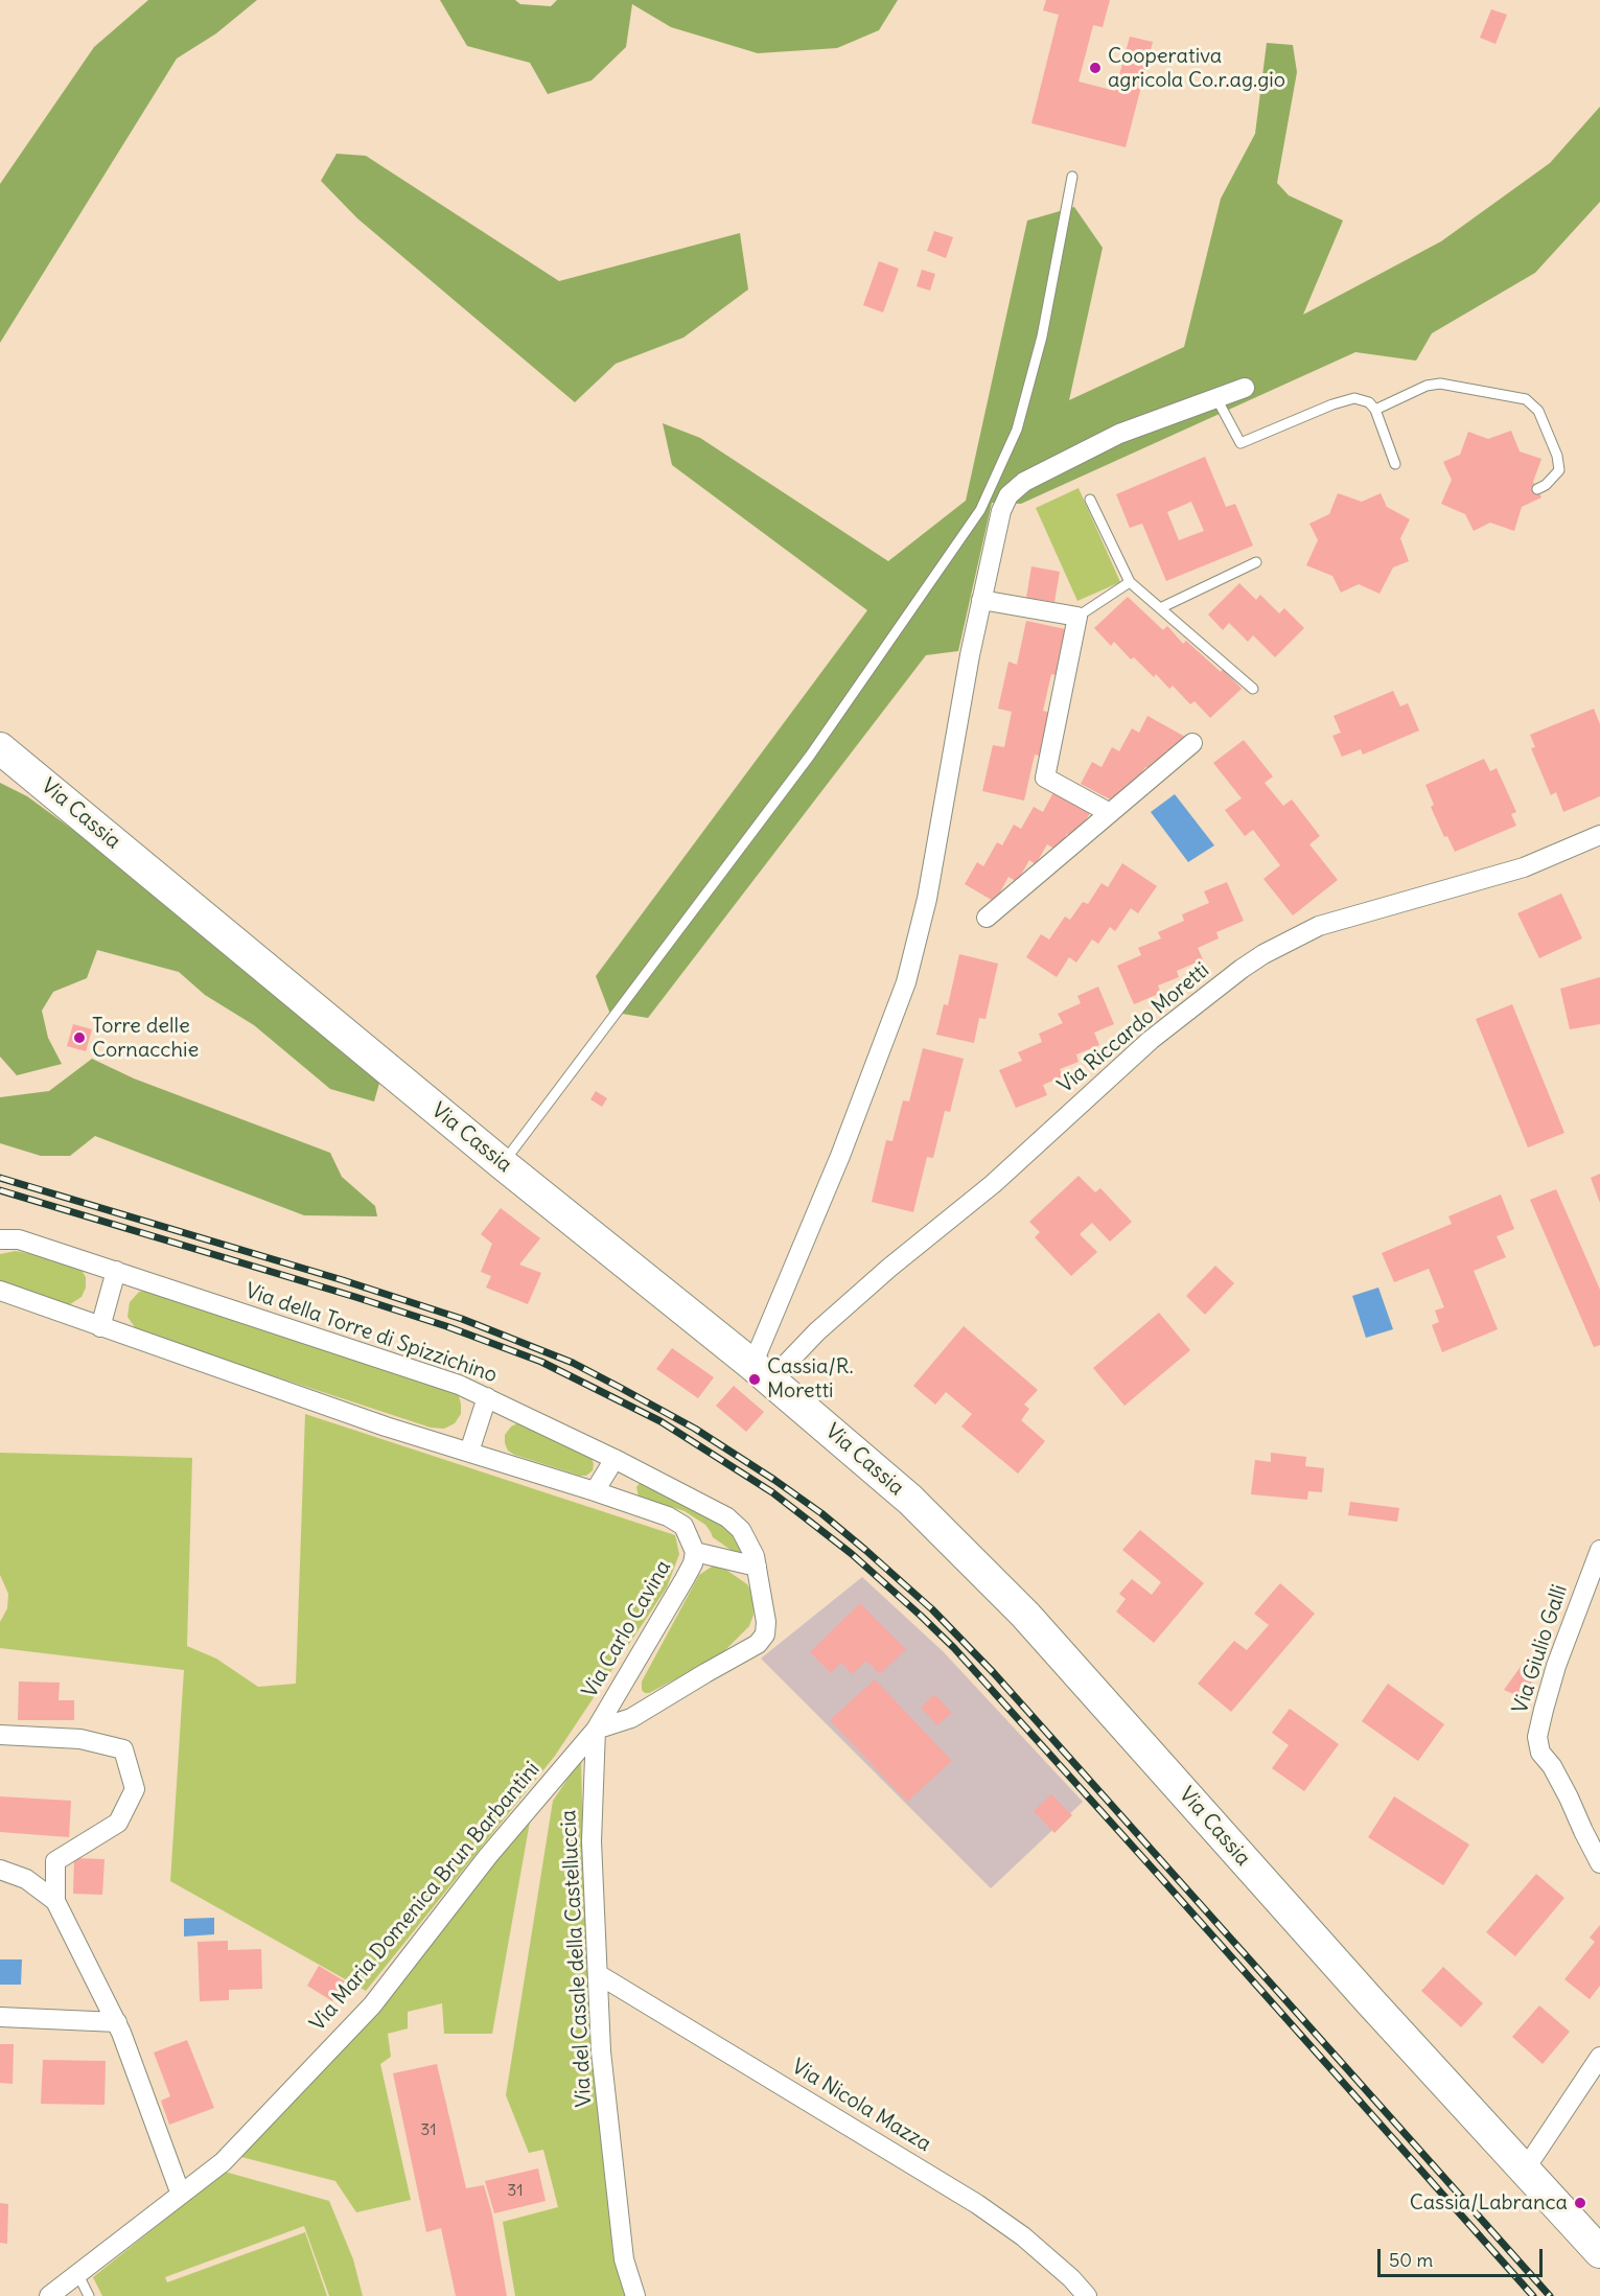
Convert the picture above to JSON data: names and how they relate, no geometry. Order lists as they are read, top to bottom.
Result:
{
  "streets": {
    "main road": ["Via Cassia"],
    "street": [
      "Via Riccardo Moretti",
      "Via della Torre di Spizzichino",
      "Via Carlo Cavina",
      "Via Giulio Galli",
      "Via Maria Domenica Brun Barbantini",
      "Via del Casale della Castelluccia",
      "Via Nicola Mazza"
    ]
  },
  "crossings": [
    ["Via Cassia", "Via Riccardo Moretti"],
    ["Via Carlo Cavina", "Via Maria Domenica Brun Barbantini"],
    ["Via Carlo Cavina", "Via del Casale della Castelluccia"],
    ["Via Maria Domenica Brun Barbantini", "Via del Casale della Castelluccia"],
    ["Via del Casale della Castelluccia", "Via Nicola Mazza"]
  ],
  "places": [
    "Cooperativa agricola Co.r.ag.gio",
    "Torre delle Cornacchie",
    "Cassia/R. Moretti",
    "Cassia/Labranca"
  ],
  "house_numbers": ["31", "31"],
  "scale_bar": "50 m"
}
